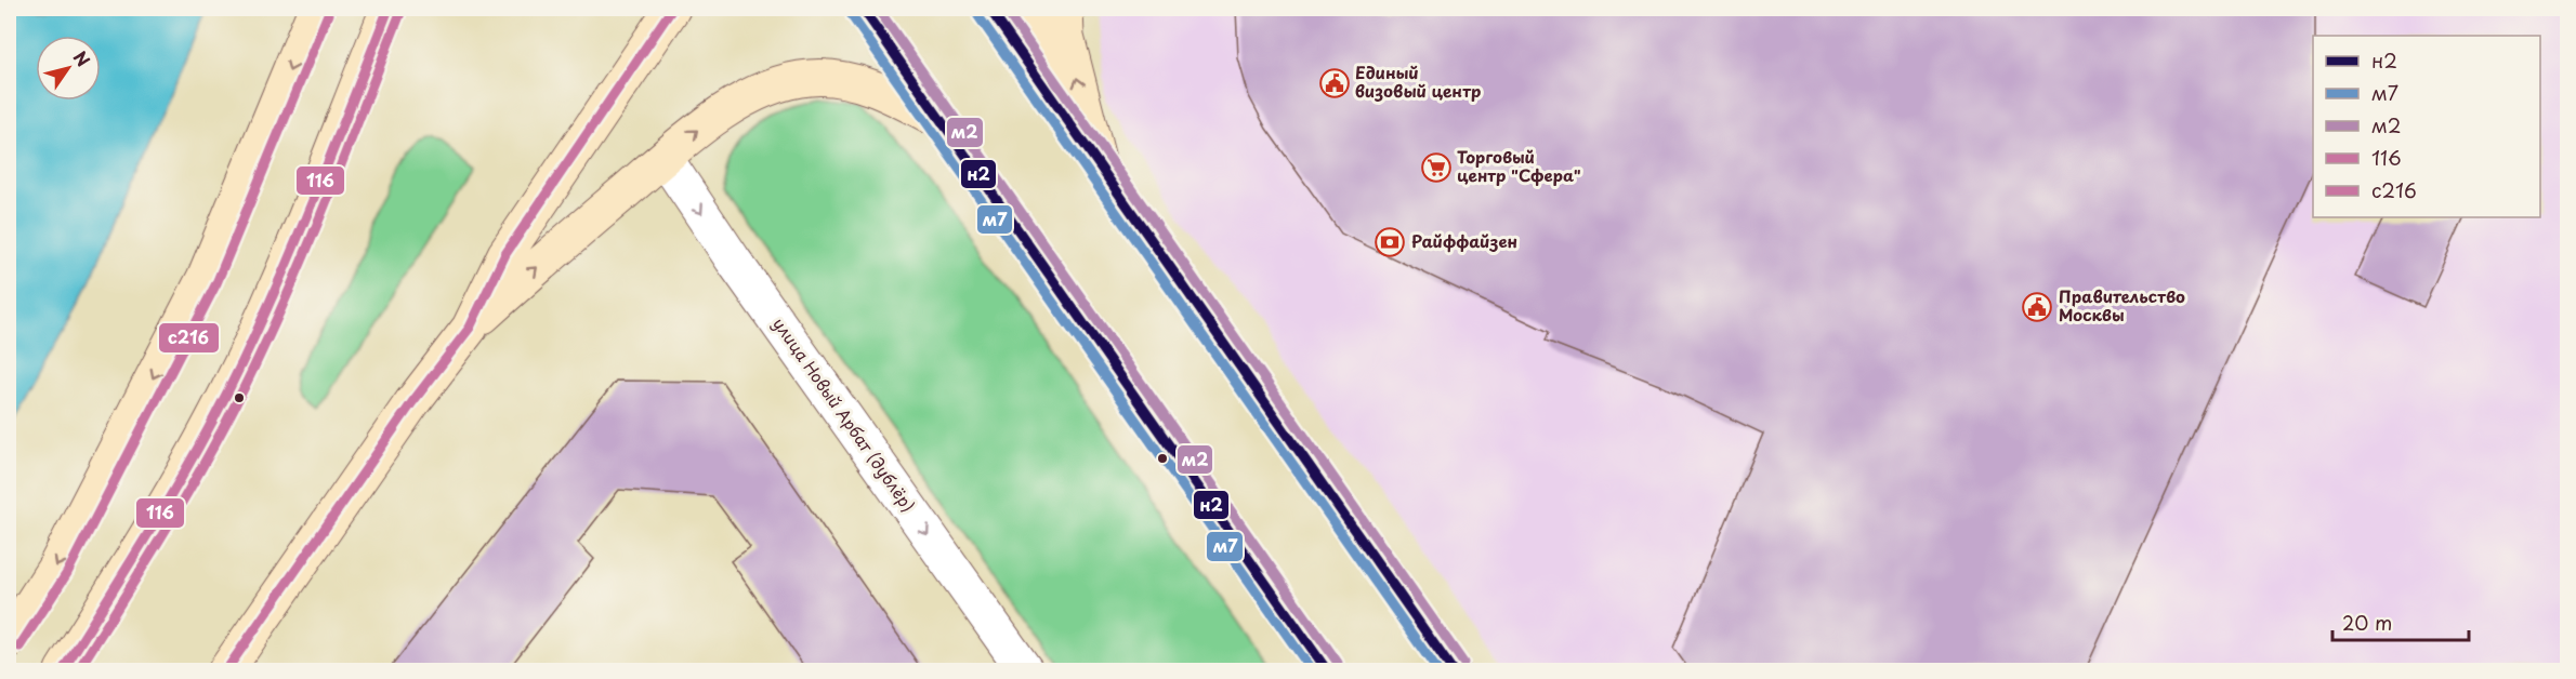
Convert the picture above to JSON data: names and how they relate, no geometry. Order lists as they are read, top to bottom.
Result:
{
  "streets": {
    "street": ["улица Новый Арбат (дублёр)"]
  },
  "one_way": ["улица Новый Арбат (дублёр)"],
  "places": {
    "public building": ["Единый визовый центр", "Правительство Москвы"],
    "supermarket": ["Торговый центр \"Сфера\""],
    "bank": ["Райффайзен"]
  },
  "lines": [
    "transit line н2",
    "transit line м2",
    "transit line 116",
    "transit line с216",
    "transit line м7"
  ],
  "legend": [
    "н2",
    "м7",
    "м2",
    "116",
    "с216"
  ],
  "scale_bar": "20 m",
  "north": "top right"
}
